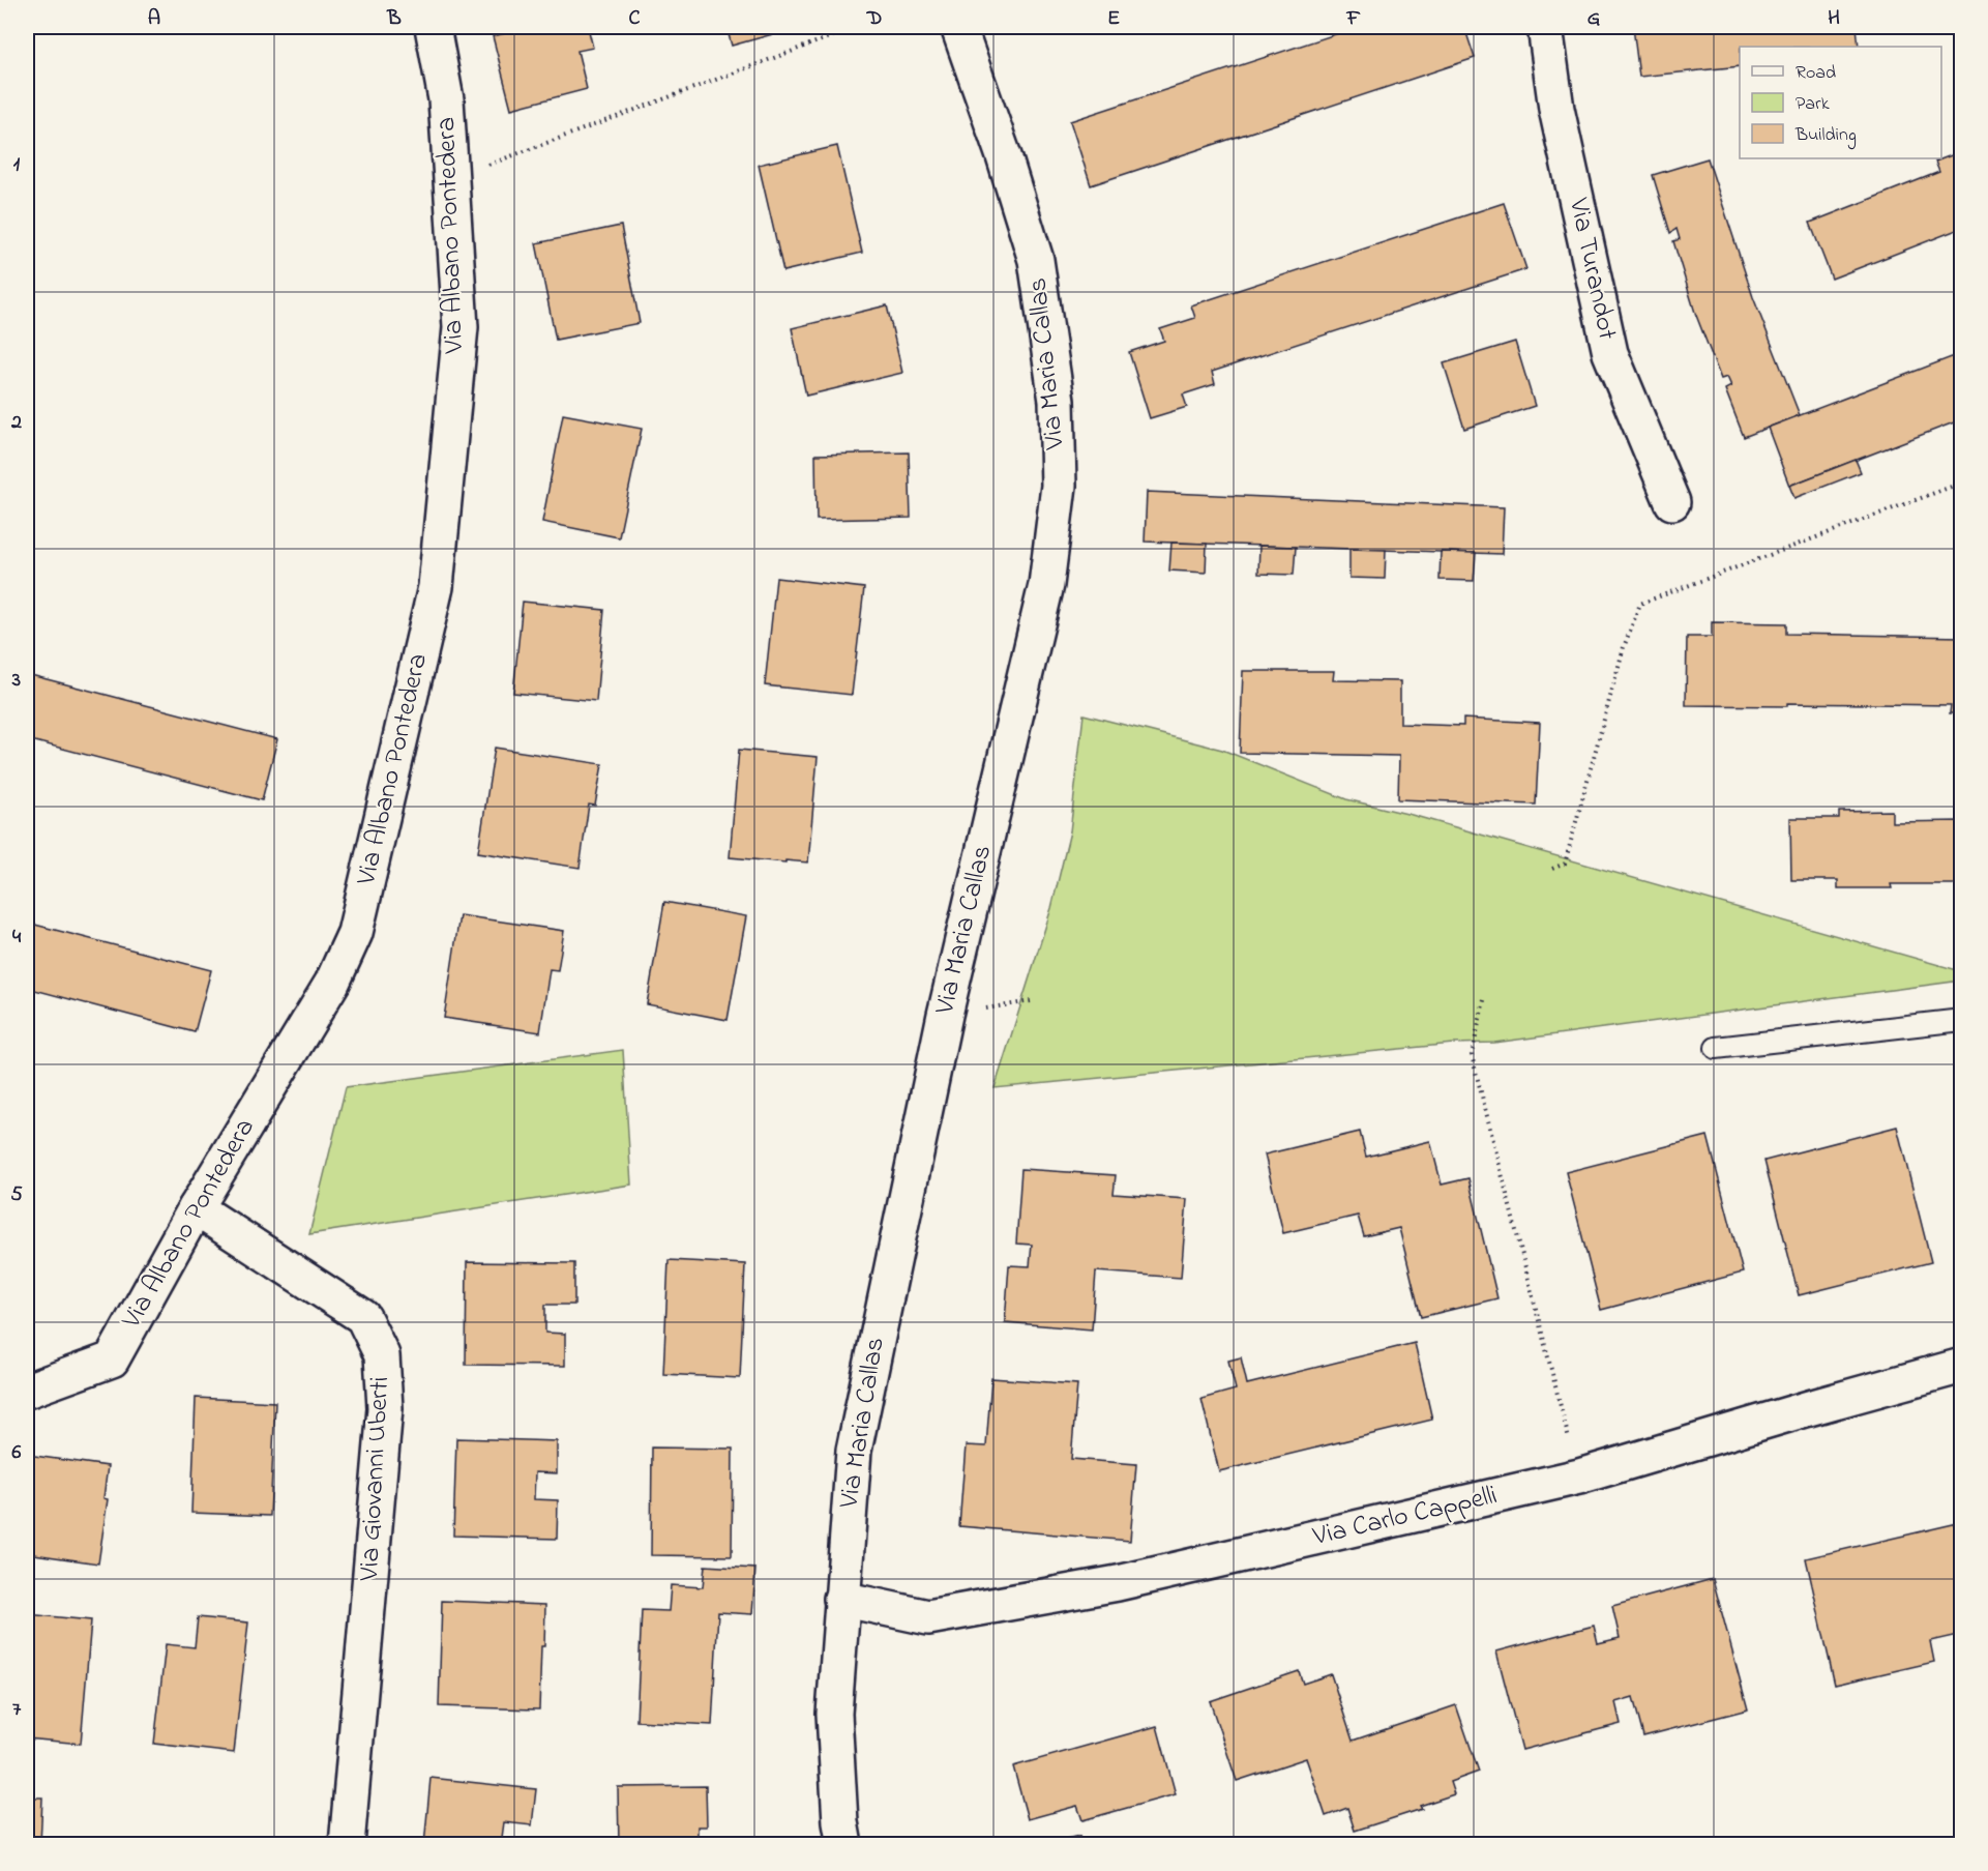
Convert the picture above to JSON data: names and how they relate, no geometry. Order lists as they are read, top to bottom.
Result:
{
  "streets": {
    "street": [
      "Via Albano Pontedera",
      "Via Turandot",
      "Via Maria Callas",
      "Via Giovanni Uberti",
      "Via Carlo Cappelli"
    ]
  },
  "crossings": [
    ["Via Albano Pontedera", "Via Giovanni Uberti"],
    ["Via Maria Callas", "Via Carlo Cappelli"]
  ],
  "legend": ["Road", "Park", "Building"],
  "grid": {
    "columns": [
      "A",
      "B",
      "C",
      "D",
      "E",
      "F",
      "G",
      "H"
    ],
    "rows": [
      "1",
      "2",
      "3",
      "4",
      "5",
      "6",
      "7"
    ]
  }
}
